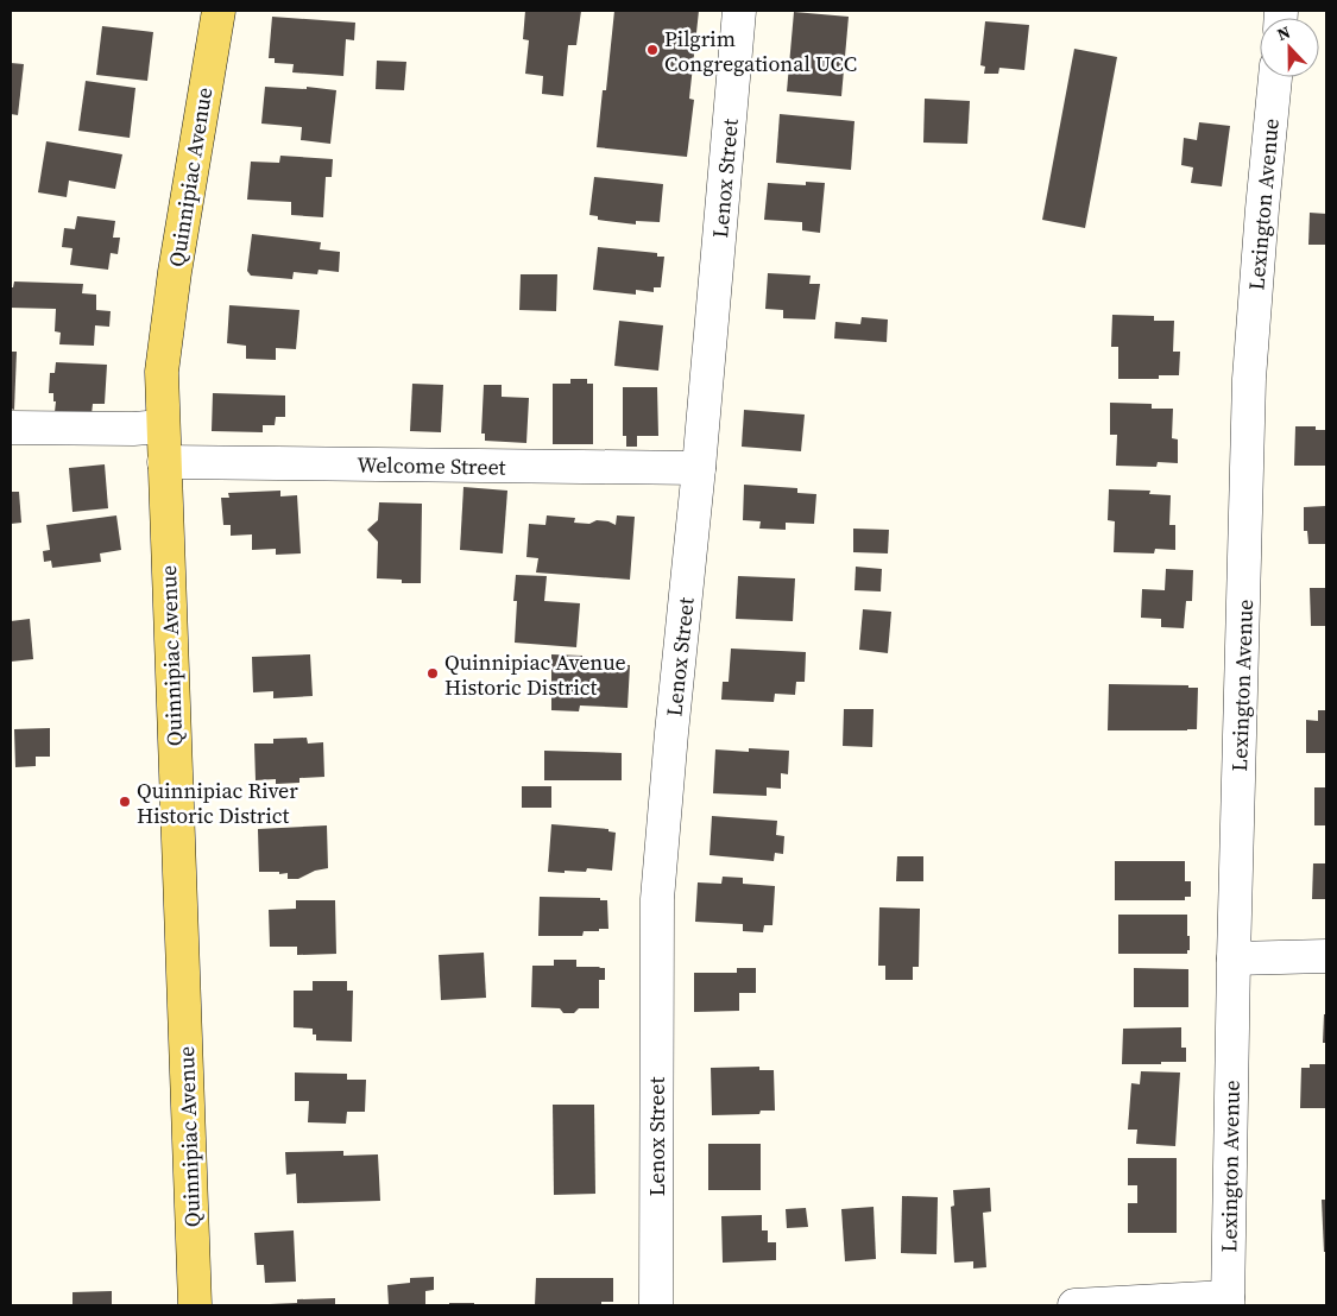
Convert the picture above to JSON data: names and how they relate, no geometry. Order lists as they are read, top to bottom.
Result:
{
  "streets": {
    "main road": ["Quinnipiac Avenue"],
    "street": ["Lenox Street", "Lexington Avenue", "Welcome Street"]
  },
  "crossings": [
    ["Quinnipiac Avenue", "Welcome Street"],
    ["Lenox Street", "Welcome Street"]
  ],
  "places": ["Pilgrim Congregational UCC", "Quinnipiac Avenue Historic District", "Quinnipiac River Historic District"],
  "north": "top"
}
